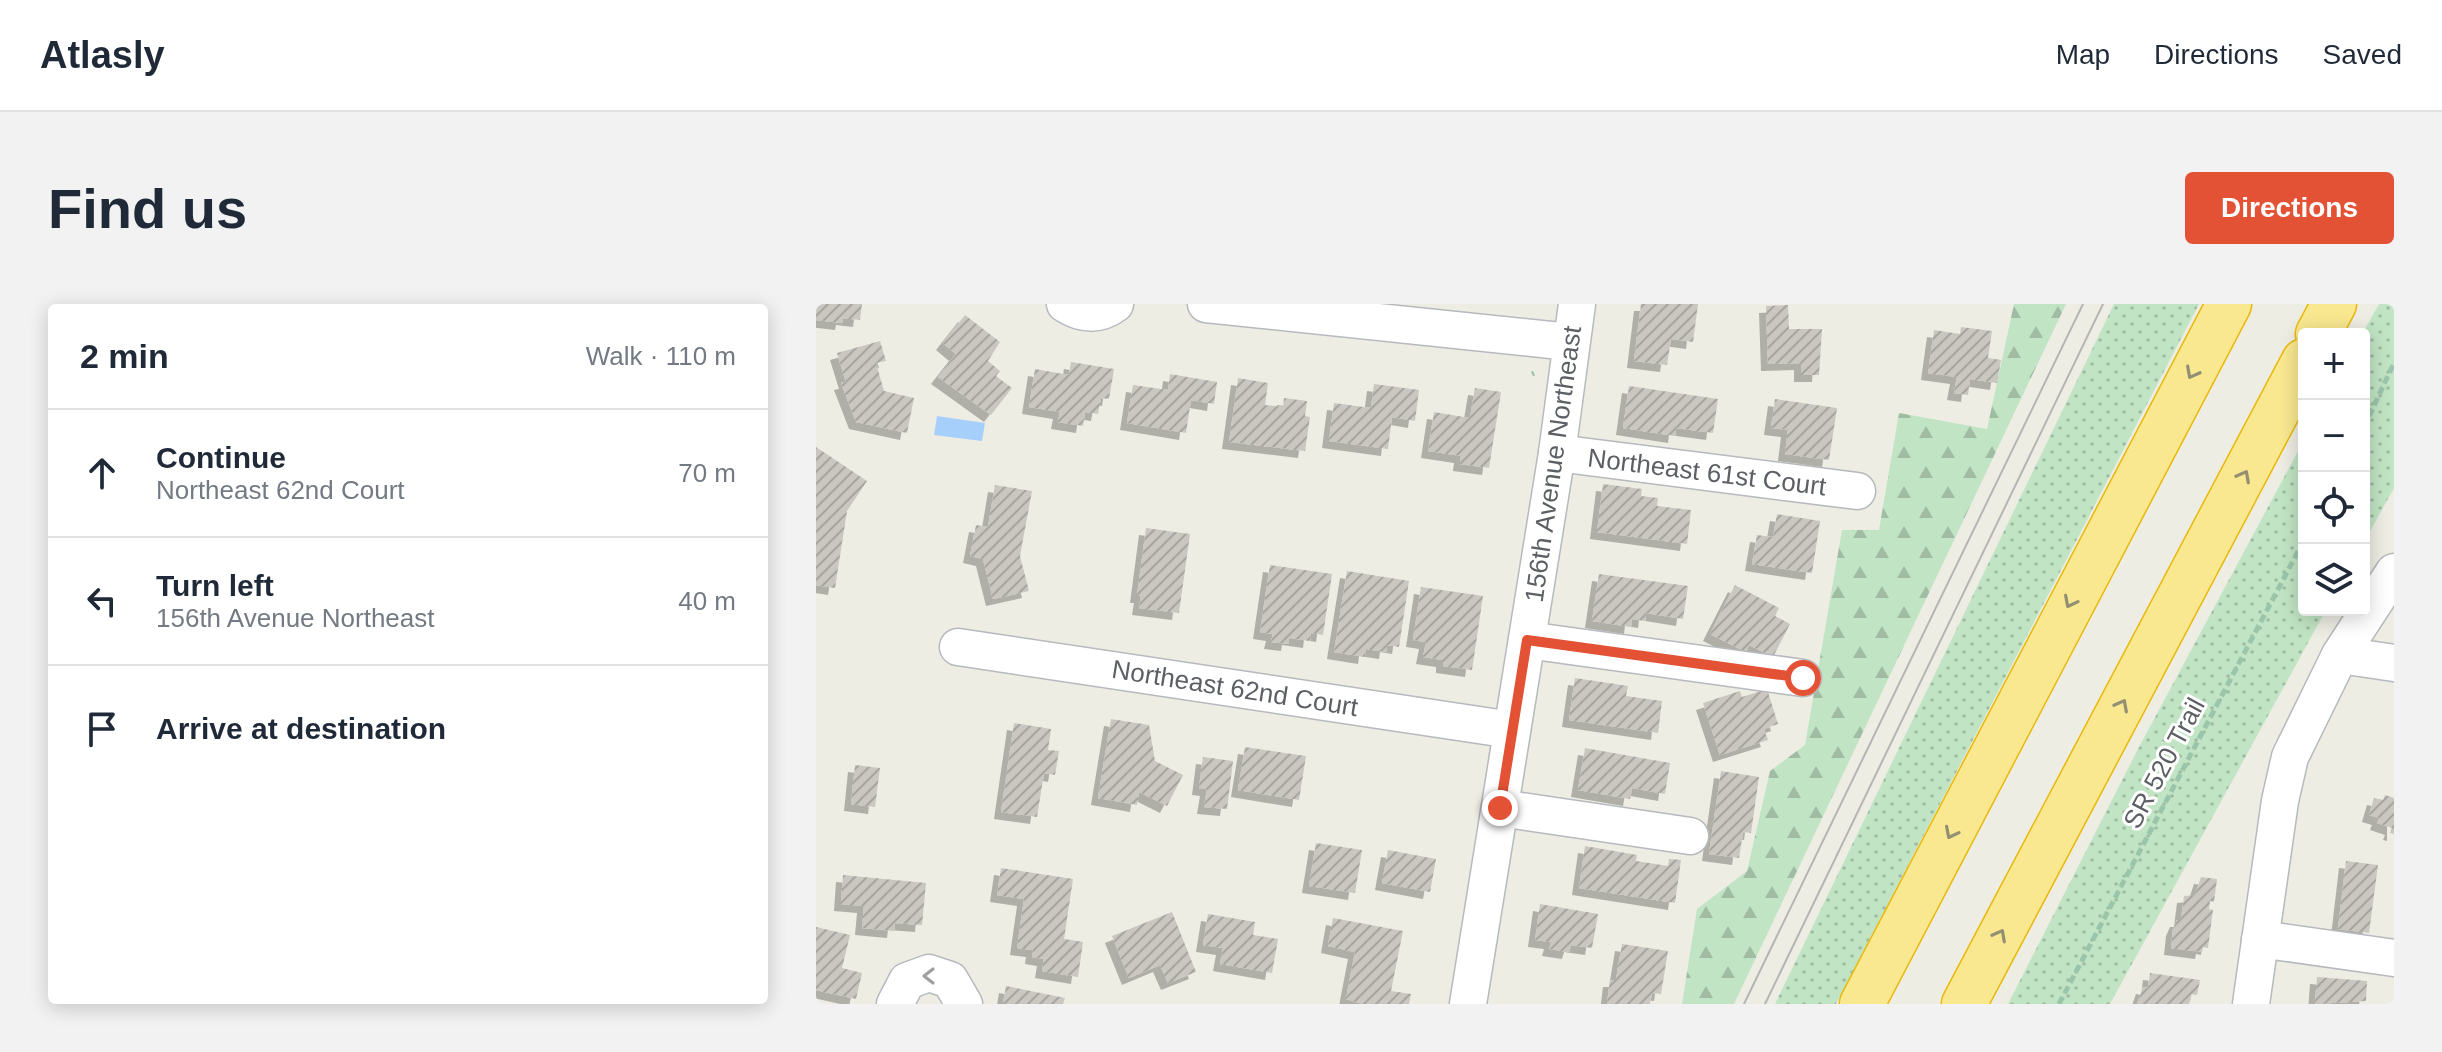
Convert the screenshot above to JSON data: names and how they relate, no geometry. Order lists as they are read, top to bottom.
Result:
{
  "streets": {
    "street": ["156th Avenue Northeast", "Northeast 61st Court", "Northeast 62nd Court"],
    "path": ["SR 520 Trail"]
  },
  "crossings": [
    ["156th Avenue Northeast", "Northeast 61st Court"],
    ["156th Avenue Northeast", "Northeast 62nd Court"]
  ],
  "page": {
    "header": "Atlasly",
    "nav": ["Map", "Directions", "Saved"],
    "buttons": "Directions",
    "title": "Find us",
    "heading": ["2 min", "Walk · 110 m"],
    "map_buttons": ["+", "−"],
    "list": [
      ["Continue", "Northeast 62nd Court", "70 m"],
      ["Turn left", "156th Avenue Northeast", "40 m"],
      "Arrive at destination"
    ]
  }
}
